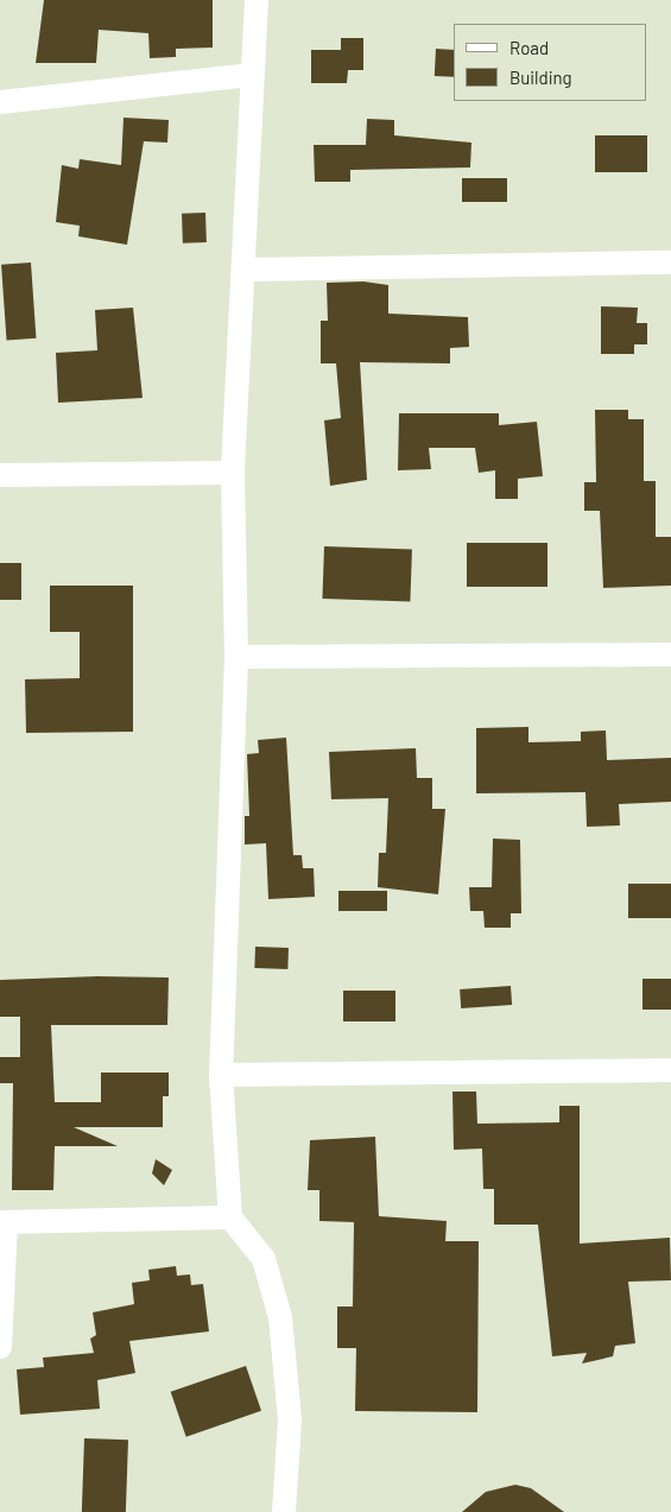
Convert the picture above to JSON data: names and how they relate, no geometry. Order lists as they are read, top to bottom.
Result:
{
  "legend": ["Road", "Building"]
}
